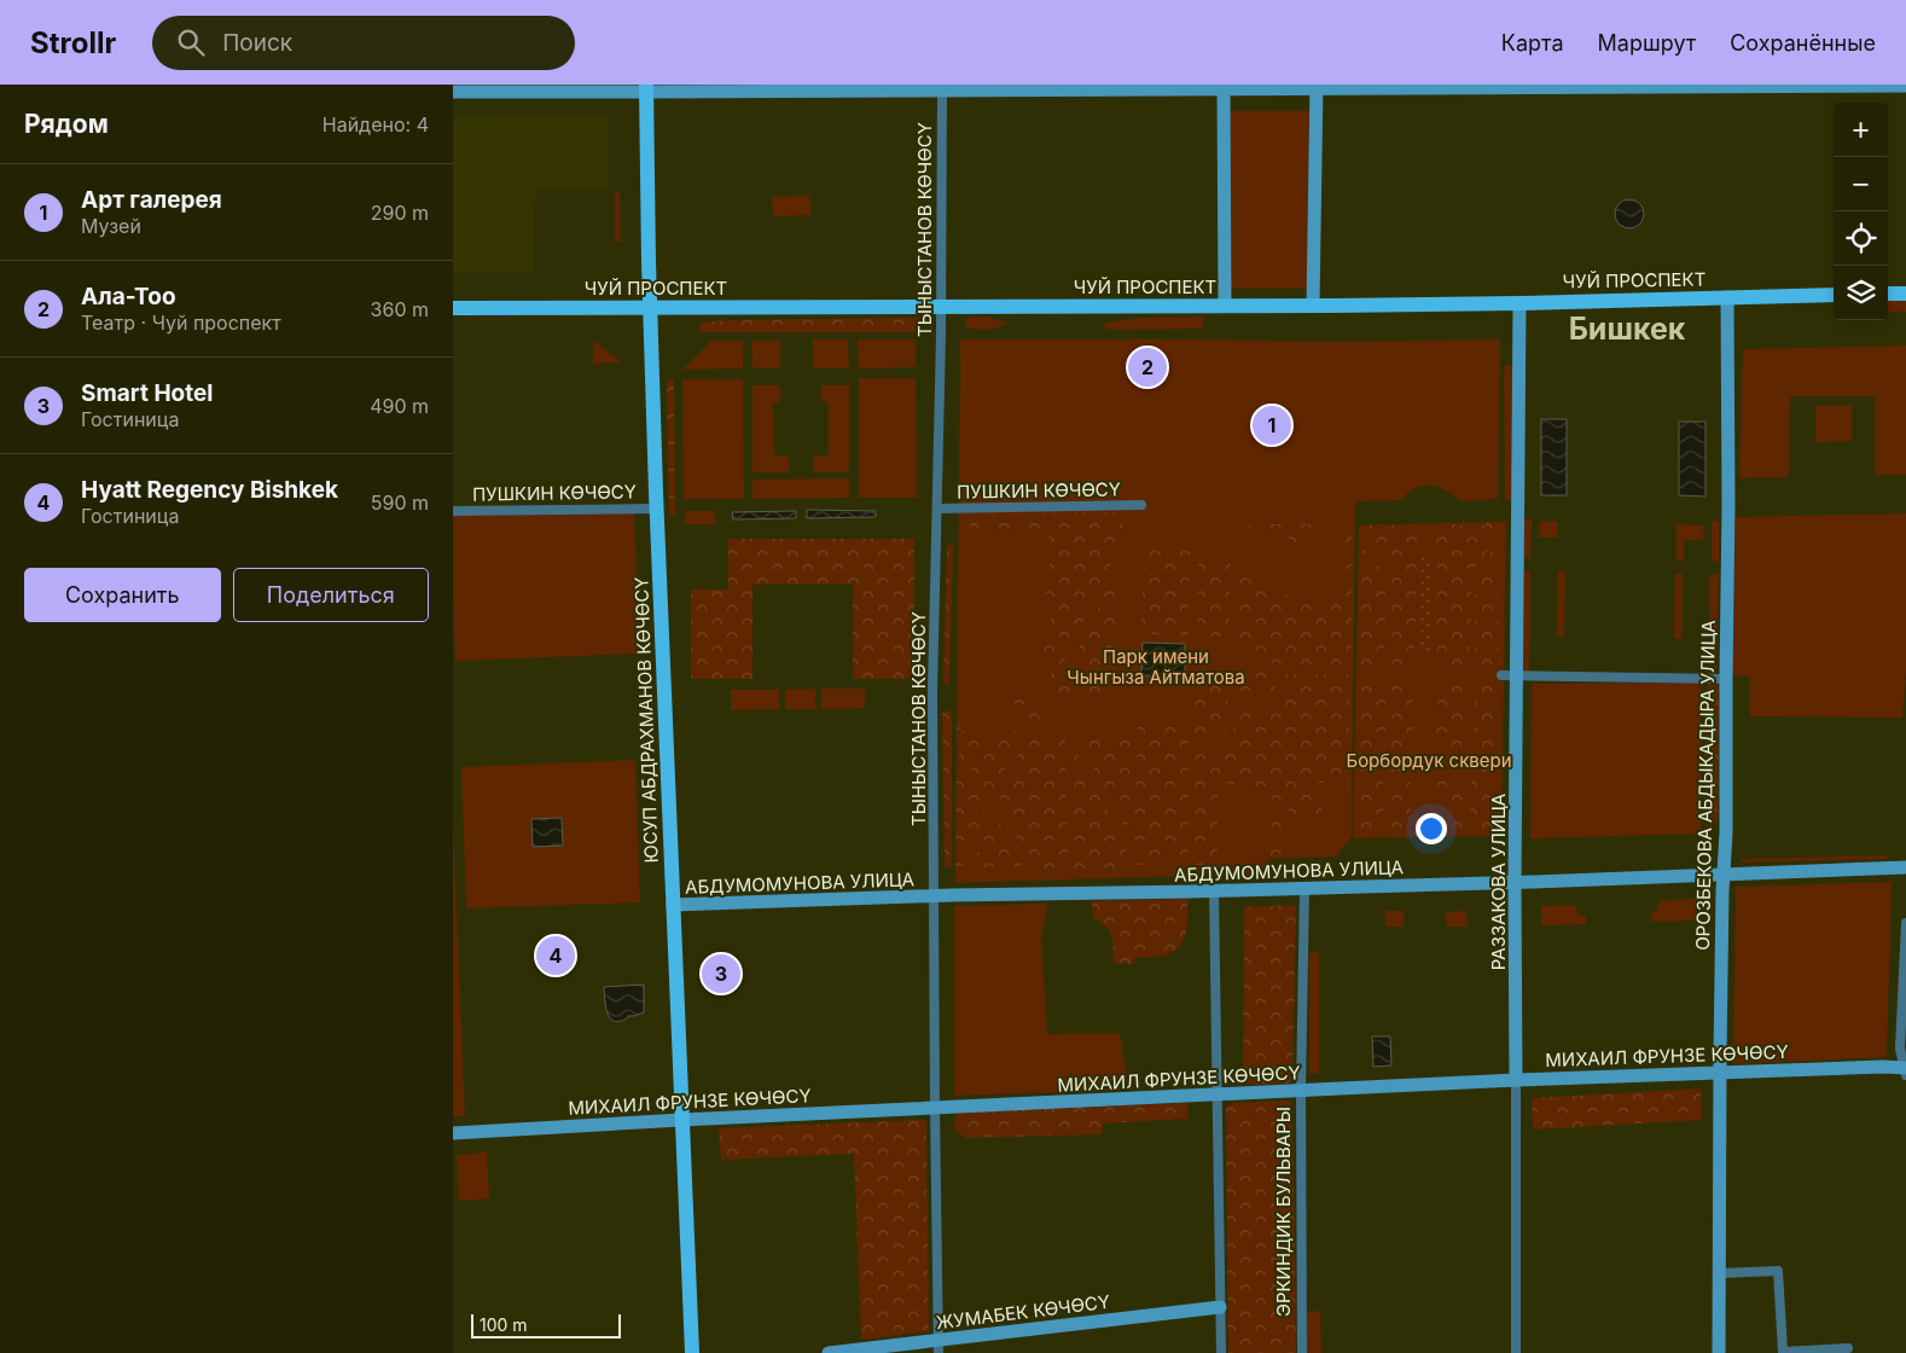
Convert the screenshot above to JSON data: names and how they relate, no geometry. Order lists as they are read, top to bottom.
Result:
{
  "streets": {
    "main road": ["ЧУЙ ПРОСПЕКТ", "ЮСУП АБДРАХМАНОВ КӨЧӨСҮ"],
    "street": [
      "ТЫНЫСТАНОВ КӨЧӨСҮ",
      "ПУШКИН КӨЧӨСҮ",
      "ОРОЗБЕКОВА АБДЫКАДЫРА УЛИЦА",
      "АБДУМОМУНОВА УЛИЦА",
      "РАЗЗАКОВА УЛИЦА",
      "МИХАИЛ ФРУНЗЕ КӨЧӨСҮ",
      "ЭРКИНДИК БУЛЬВАРЫ",
      "ЖУМАБЕК КӨЧӨСҮ"
    ]
  },
  "crossings": [
    ["ТЫНЫСТАНОВ КӨЧӨСҮ", "ЧУЙ ПРОСПЕКТ"],
    ["ТЫНЫСТАНОВ КӨЧӨСҮ", "ПУШКИН КӨЧӨСҮ"],
    ["ТЫНЫСТАНОВ КӨЧӨСҮ", "АБДУМОМУНОВА УЛИЦА"],
    ["ТЫНЫСТАНОВ КӨЧӨСҮ", "МИХАИЛ ФРУНЗЕ КӨЧӨСҮ"],
    ["ТЫНЫСТАНОВ КӨЧӨСҮ", "ЖУМАБЕК КӨЧӨСҮ"],
    ["ЧУЙ ПРОСПЕКТ", "ЮСУП АБДРАХМАНОВ КӨЧӨСҮ"],
    ["ЧУЙ ПРОСПЕКТ", "ОРОЗБЕКОВА АБДЫКАДЫРА УЛИЦА"],
    ["ЧУЙ ПРОСПЕКТ", "РАЗЗАКОВА УЛИЦА"],
    ["ПУШКИН КӨЧӨСҮ", "ЮСУП АБДРАХМАНОВ КӨЧӨСҮ"],
    ["ЮСУП АБДРАХМАНОВ КӨЧӨСҮ", "АБДУМОМУНОВА УЛИЦА"],
    ["ЮСУП АБДРАХМАНОВ КӨЧӨСҮ", "МИХАИЛ ФРУНЗЕ КӨЧӨСҮ"],
    ["ОРОЗБЕКОВА АБДЫКАДЫРА УЛИЦА", "АБДУМОМУНОВА УЛИЦА"],
    ["ОРОЗБЕКОВА АБДЫКАДЫРА УЛИЦА", "МИХАИЛ ФРУНЗЕ КӨЧӨСҮ"],
    ["АБДУМОМУНОВА УЛИЦА", "РАЗЗАКОВА УЛИЦА"],
    ["АБДУМОМУНОВА УЛИЦА", "ЭРКИНДИК БУЛЬВАРЫ"],
    ["РАЗЗАКОВА УЛИЦА", "МИХАИЛ ФРУНЗЕ КӨЧӨСҮ"],
    ["МИХАИЛ ФРУНЗЕ КӨЧӨСҮ", "ЭРКИНДИК БУЛЬВАРЫ"]
  ],
  "districts": ["Бишкек"],
  "parks": ["Парк имени Чынгыза Айтматова", "Борбордук сквери"],
  "scale_bar": "100 m",
  "page": {
    "header": "Strollr",
    "search": "Поиск",
    "nav": ["Карта", "Маршрут", "Сохранённые"],
    "heading": ["Рядом", "Найдено: 4"],
    "map_buttons": ["+", "−"],
    "list": [
      {
        "mark": "1",
        "name": "Арт галерея",
        "note": "Музей",
        "value": "290 m"
      },
      {
        "mark": "2",
        "name": "Ала-Тоо",
        "note": "Театр · Чуй проспект",
        "value": "360 m"
      },
      {
        "mark": "3",
        "name": "Smart Hotel",
        "note": "Гостиница",
        "value": "490 m"
      },
      {
        "mark": "4",
        "name": "Hyatt Regency Bishkek",
        "note": "Гостиница",
        "value": "590 m"
      }
    ],
    "pins": [
      "2",
      "1",
      "4",
      "3"
    ],
    "buttons": ["Сохранить", "Поделиться"],
    "scale": "100 m"
  }
}
